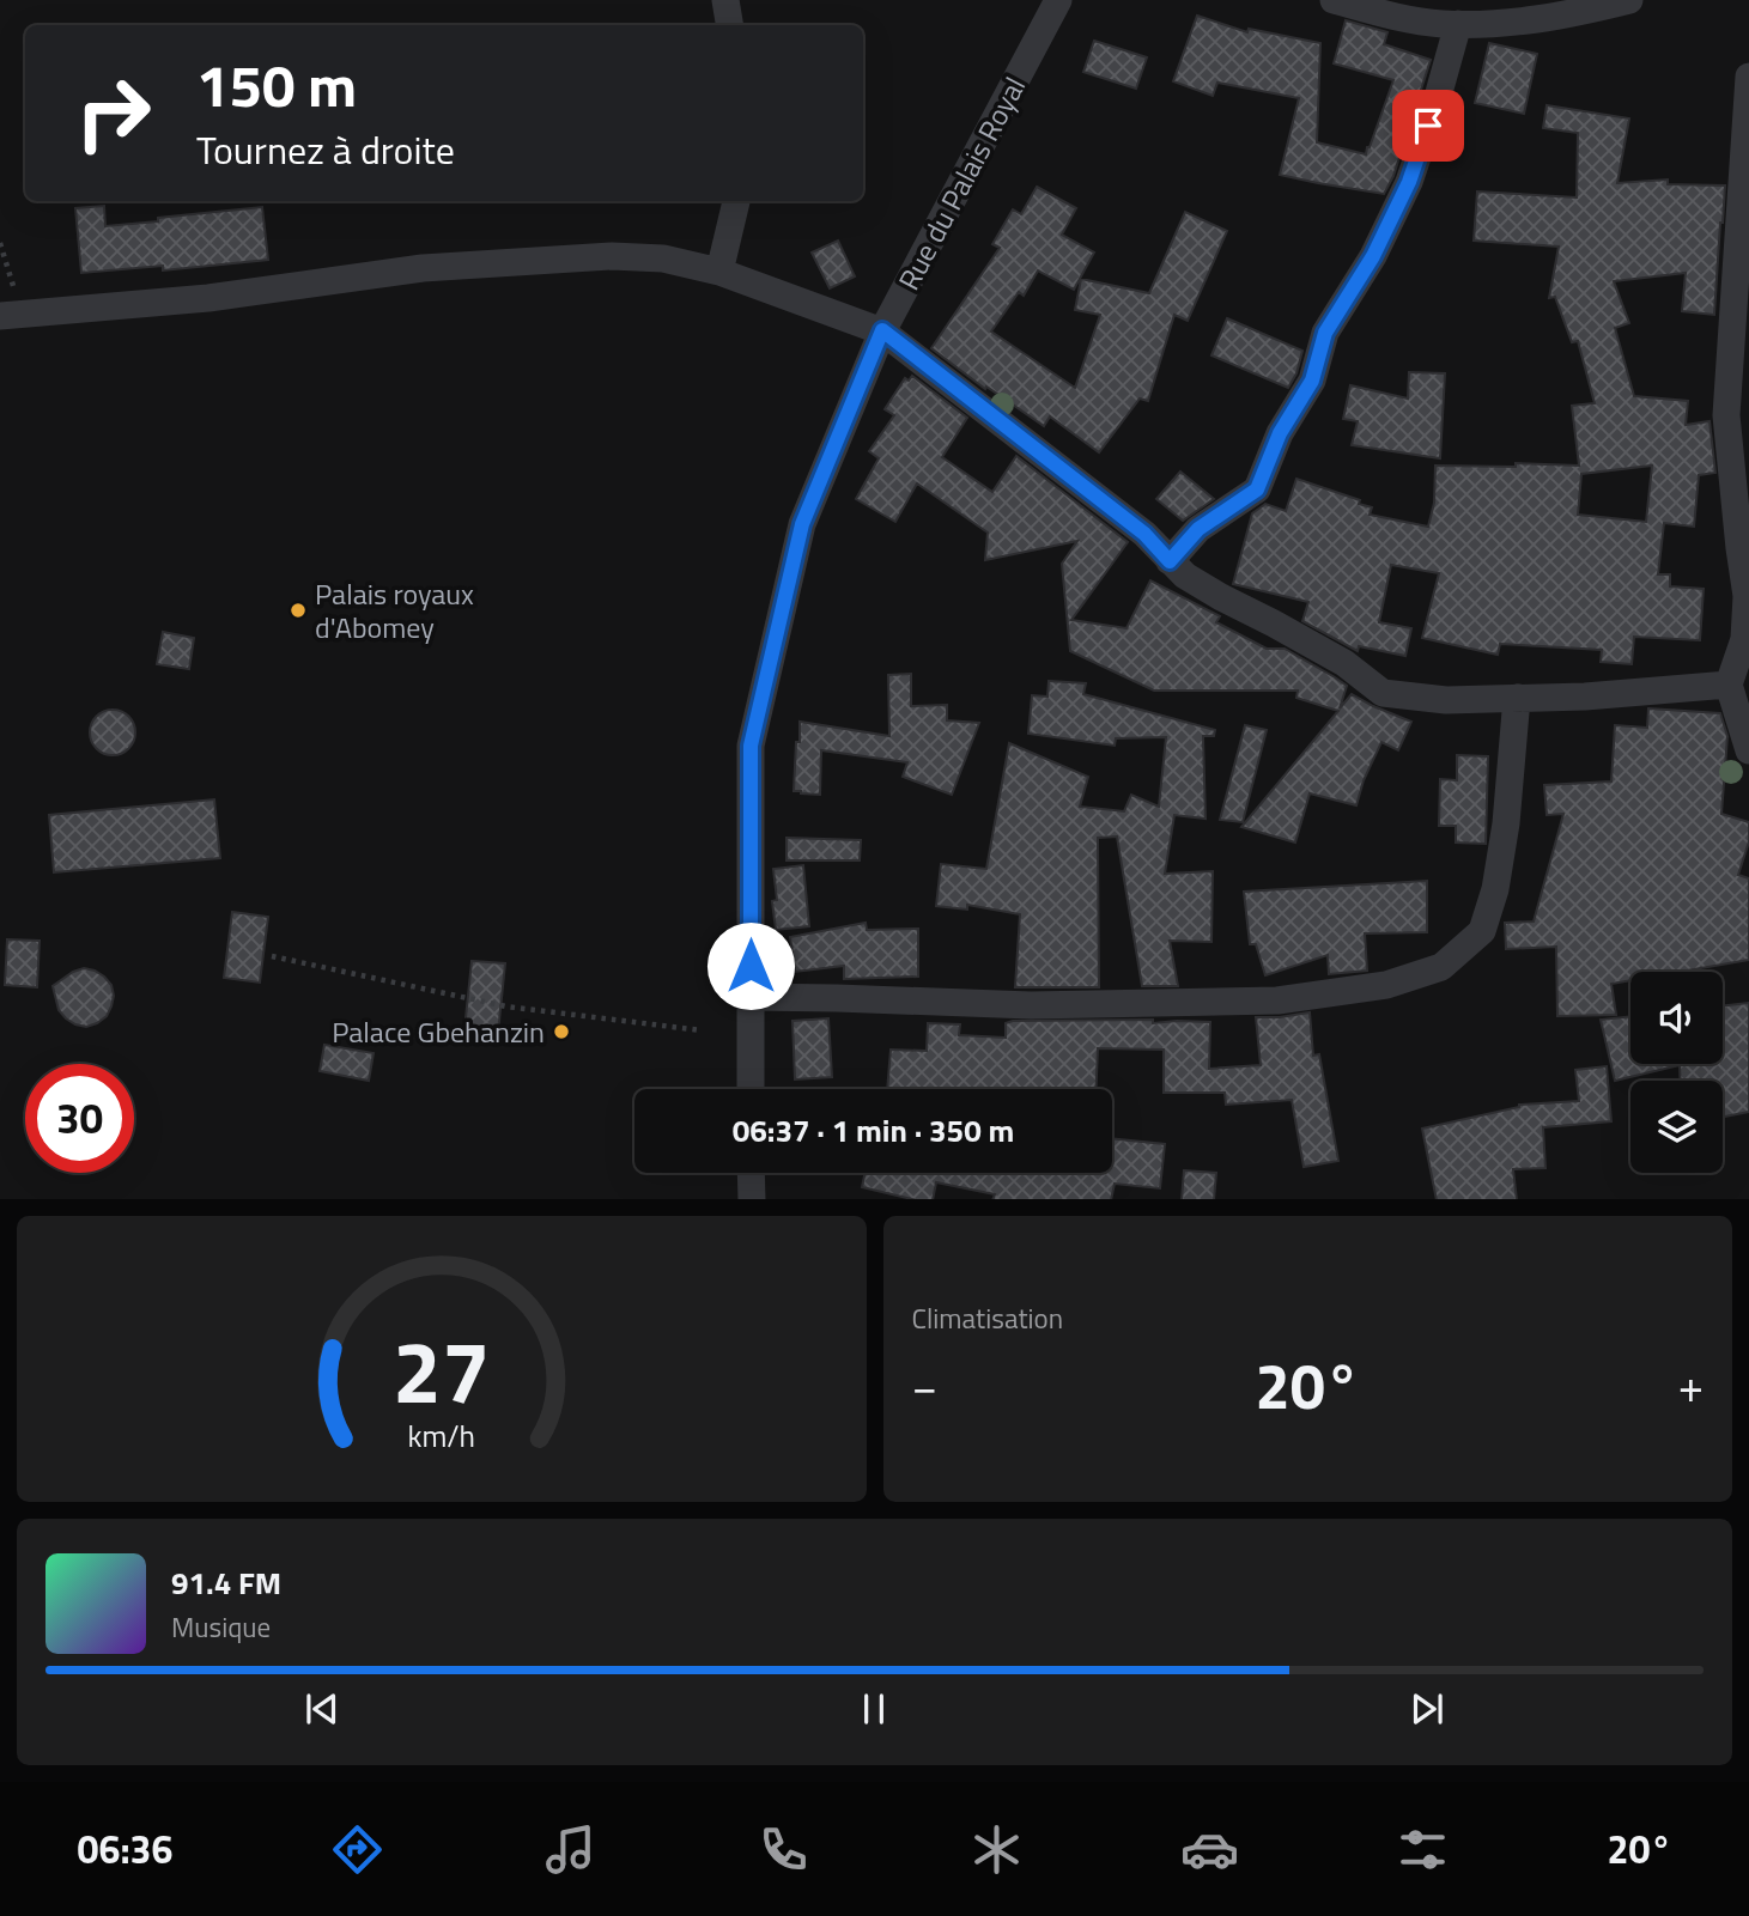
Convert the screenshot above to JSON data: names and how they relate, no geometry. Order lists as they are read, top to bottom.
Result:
{
  "streets": {
    "street": ["Rue du Palais Royal"]
  },
  "places": ["Palais royaux d'Abomey", "Palace Gbehanzin"],
  "page": {
    "turn": ["150 m", "Tournez à droite"],
    "limit": "30",
    "trip": "06:37 · 1 min · 350 m",
    "tile": "Climatisation",
    "heat": ["−", "20°", "+"],
    "song": ["91.4 FM", "Musique"],
    "tabs": ["06:36", "20°"],
    "gauge": ["27", "km/h"]
  }
}
